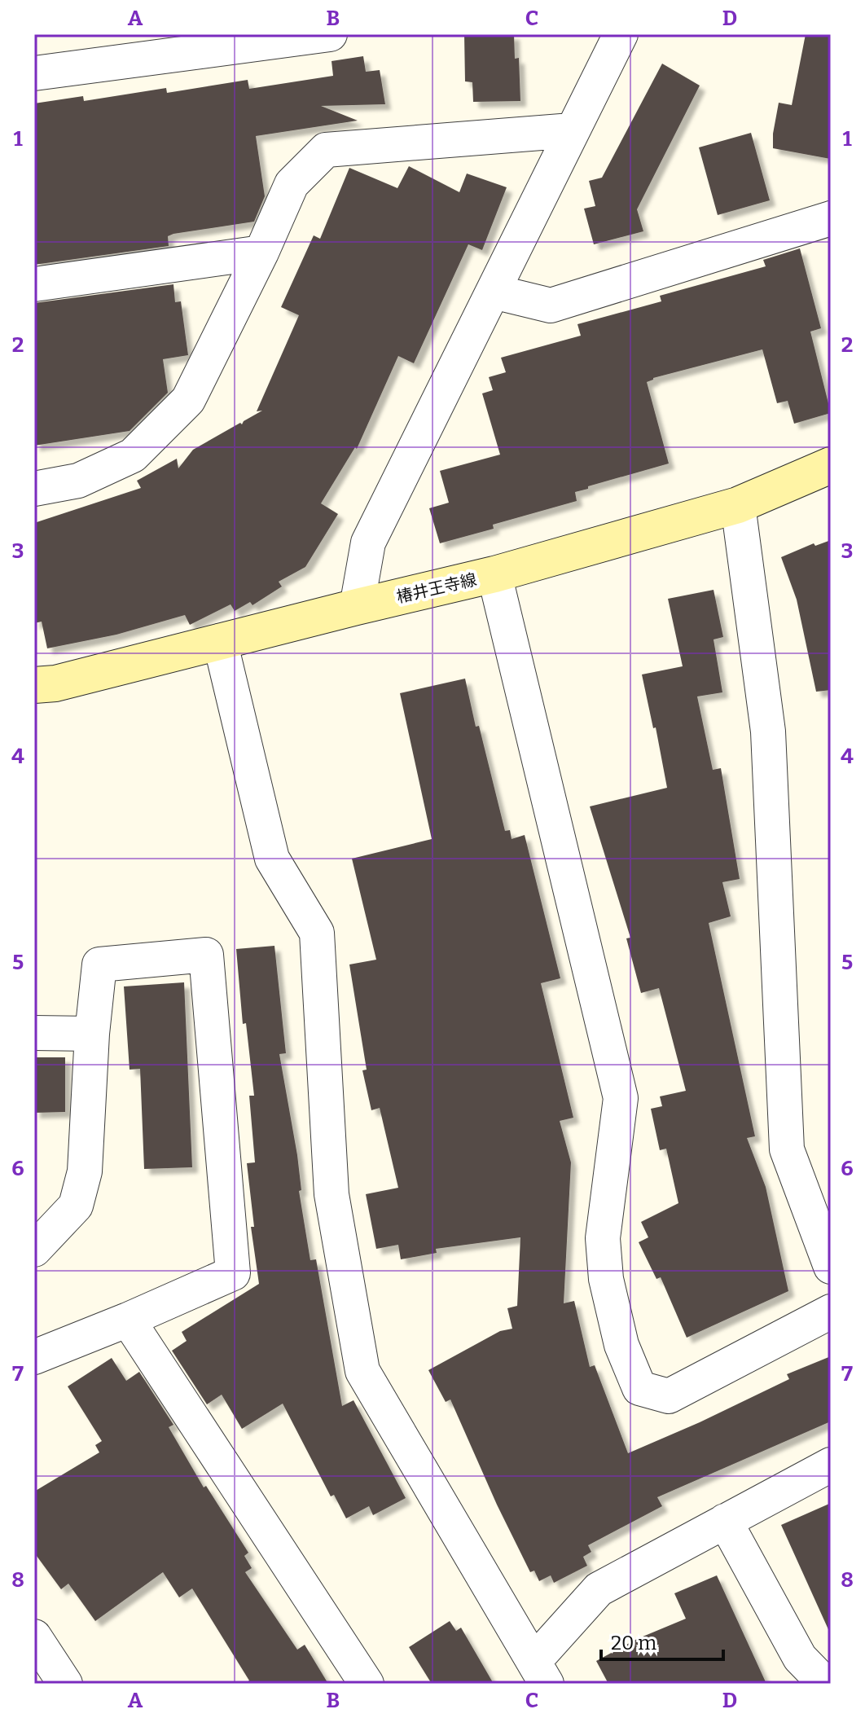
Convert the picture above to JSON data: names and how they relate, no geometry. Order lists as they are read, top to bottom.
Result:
{
  "streets": {
    "main road": ["椿井王寺線"]
  },
  "scale_bar": "20 m",
  "grid": {
    "columns": [
      "A",
      "B",
      "C",
      "D"
    ],
    "rows": [
      "1",
      "2",
      "3",
      "4",
      "5",
      "6",
      "7",
      "8"
    ]
  }
}
